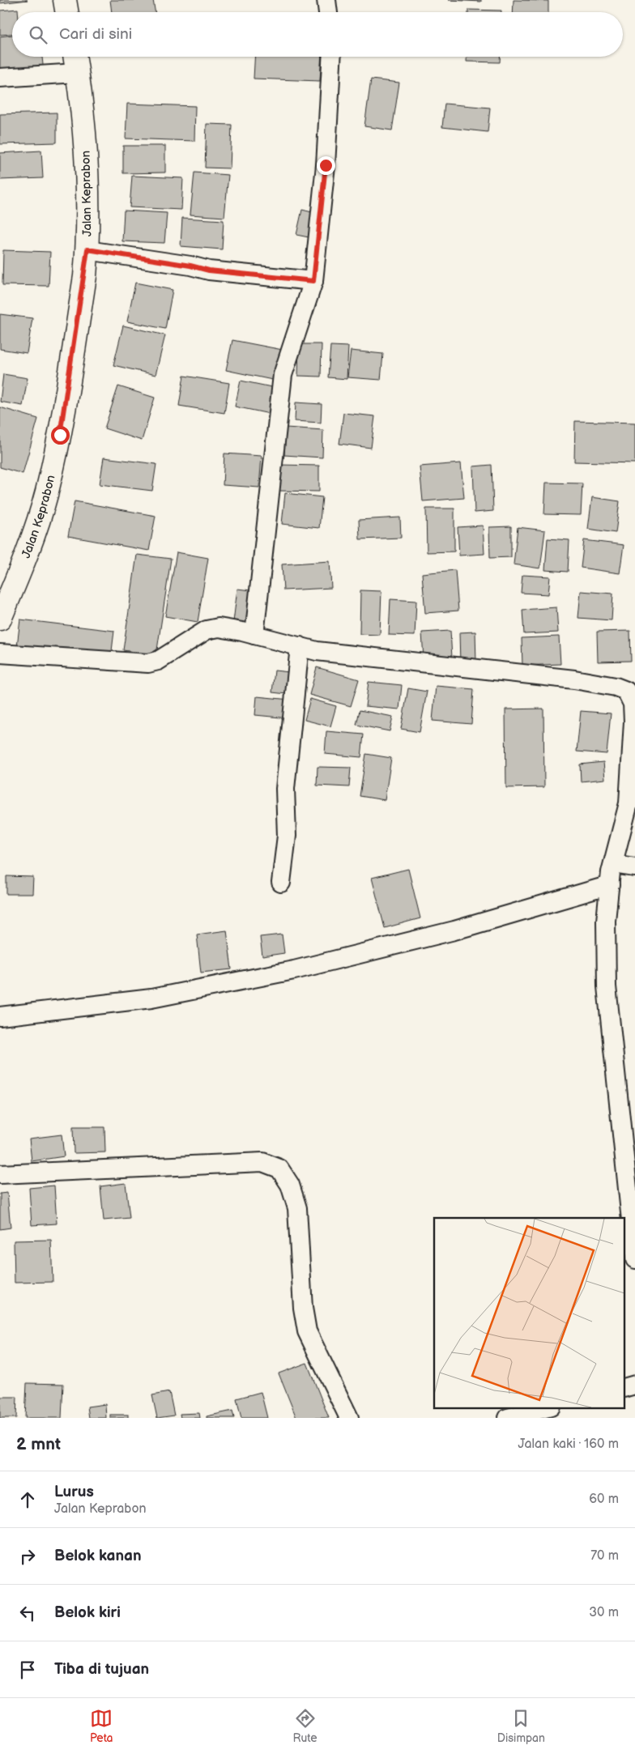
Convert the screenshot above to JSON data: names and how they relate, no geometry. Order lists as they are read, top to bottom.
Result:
{
  "streets": {
    "street": ["Jalan Keprabon"]
  },
  "page": {
    "search": "Cari di sini",
    "heading": ["2 mnt", "Jalan kaki · 160 m"],
    "list": [
      ["Lurus", "Jalan Keprabon", "60 m"],
      ["Belok kanan", "70 m"],
      ["Belok kiri", "30 m"],
      "Tiba di tujuan"
    ],
    "nav": ["Peta", "Rute", "Disimpan"]
  }
}
